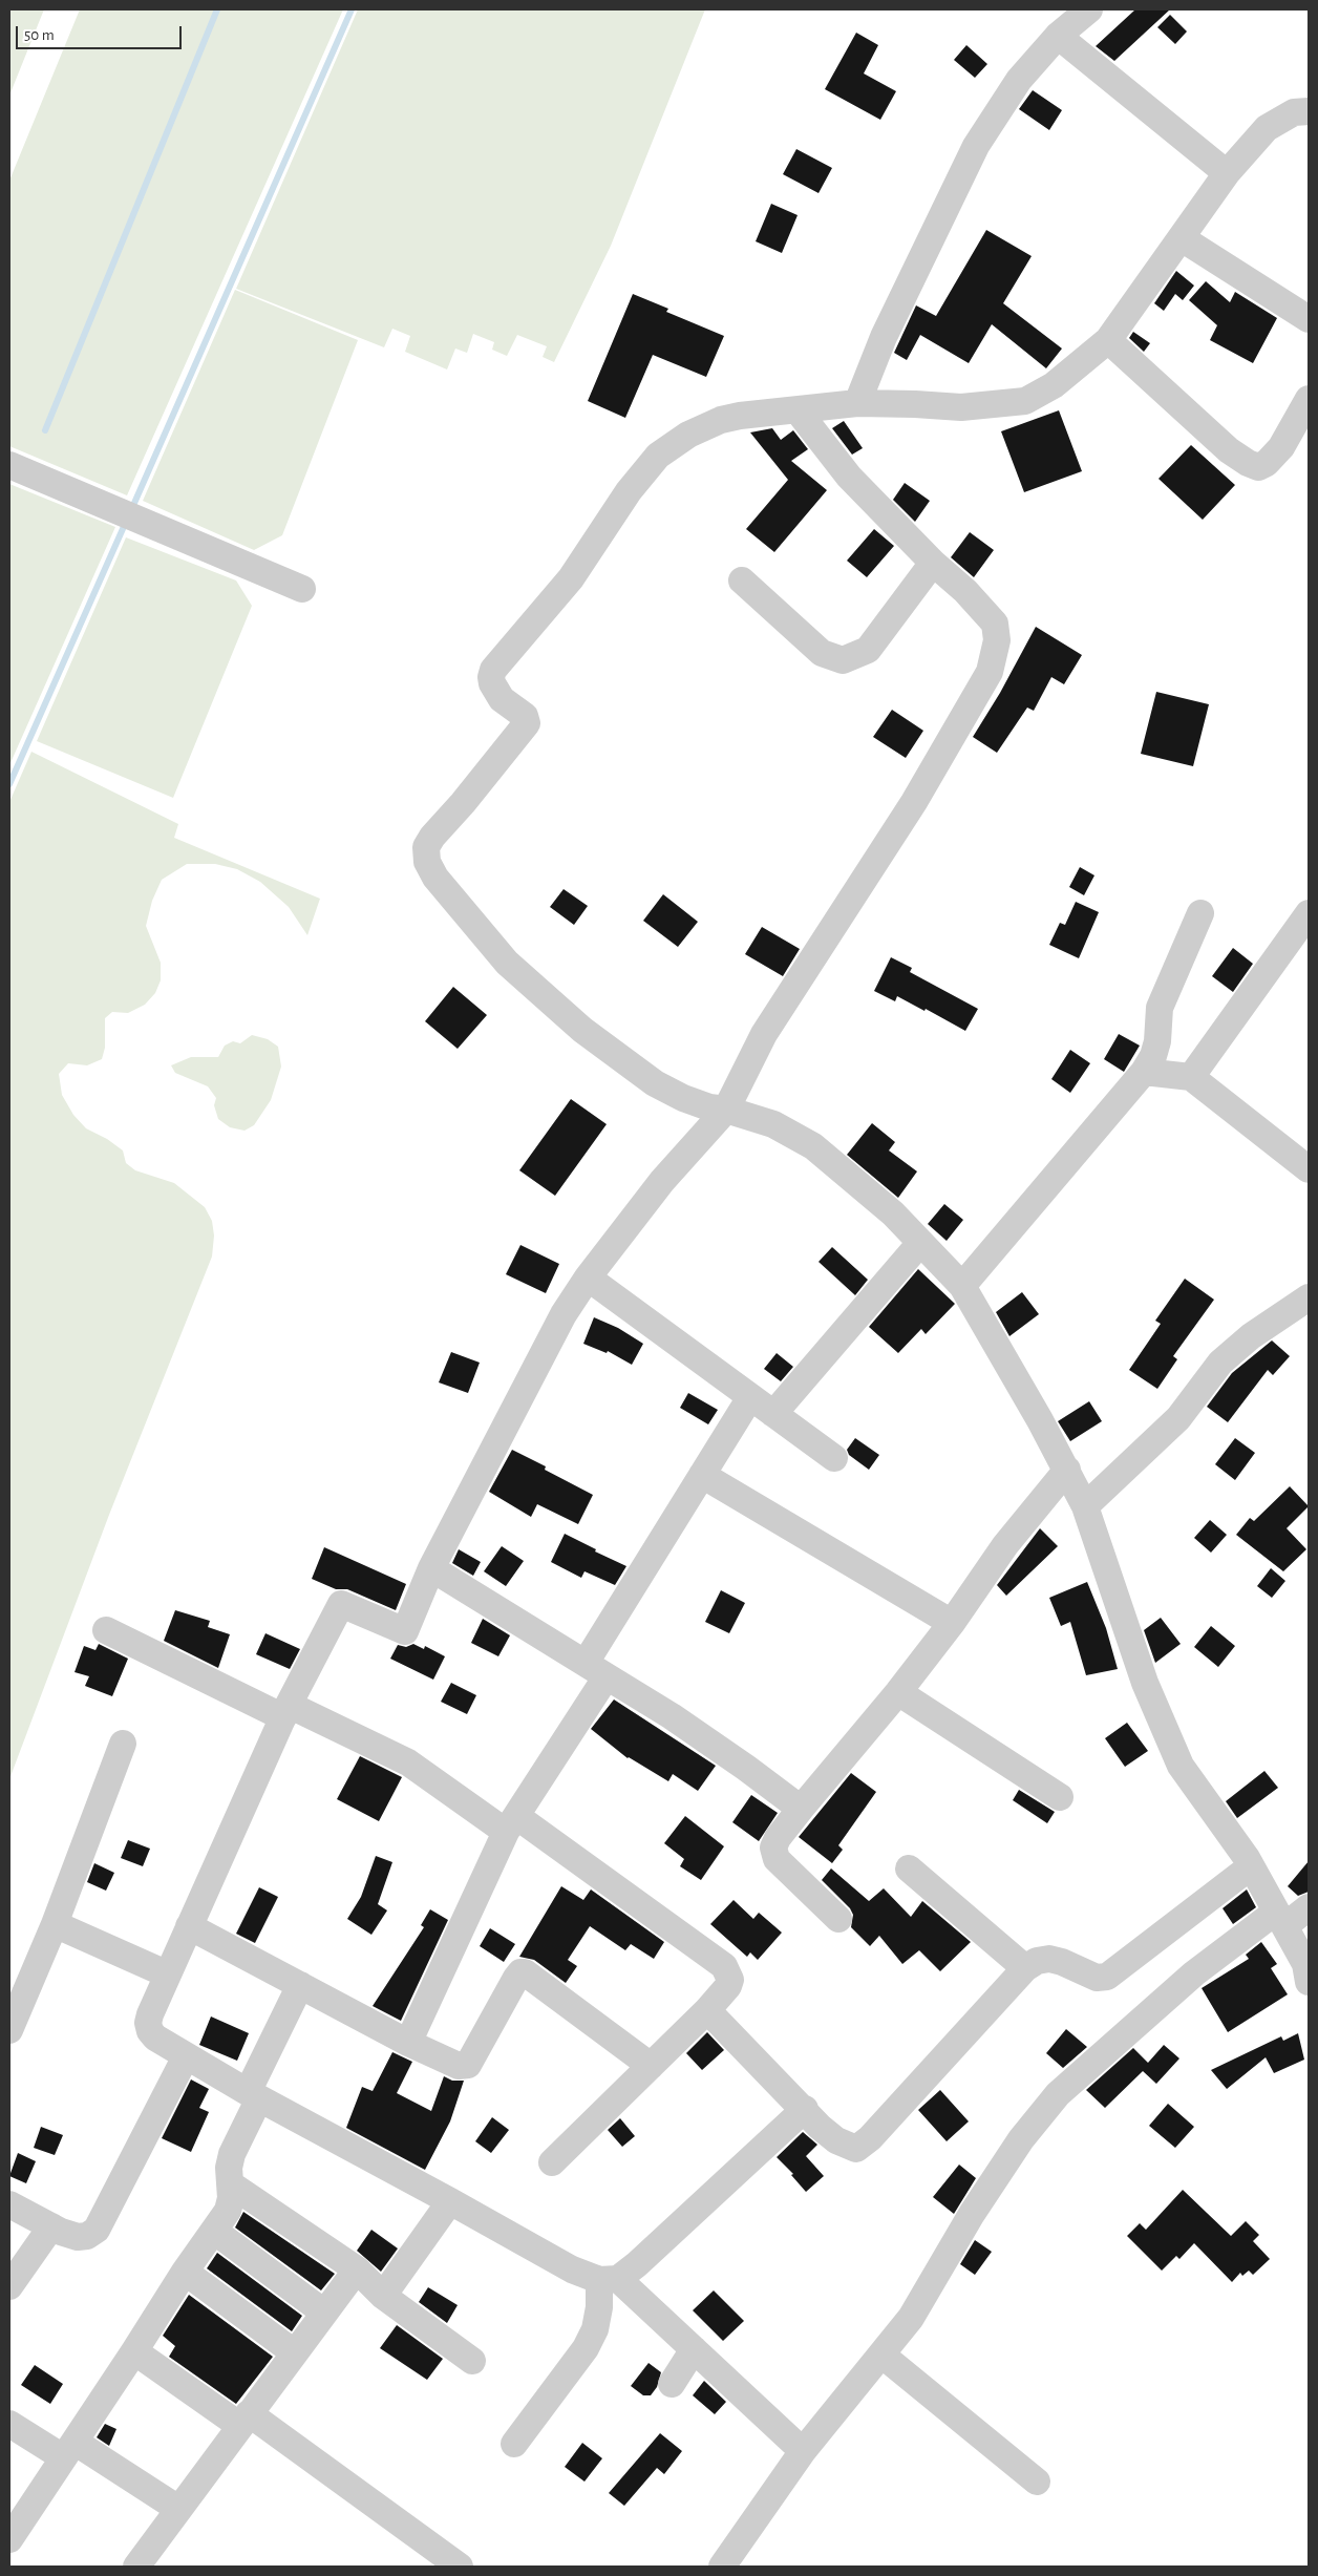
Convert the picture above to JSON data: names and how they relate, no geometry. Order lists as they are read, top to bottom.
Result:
{
  "scale_bar": "50 m"
}
